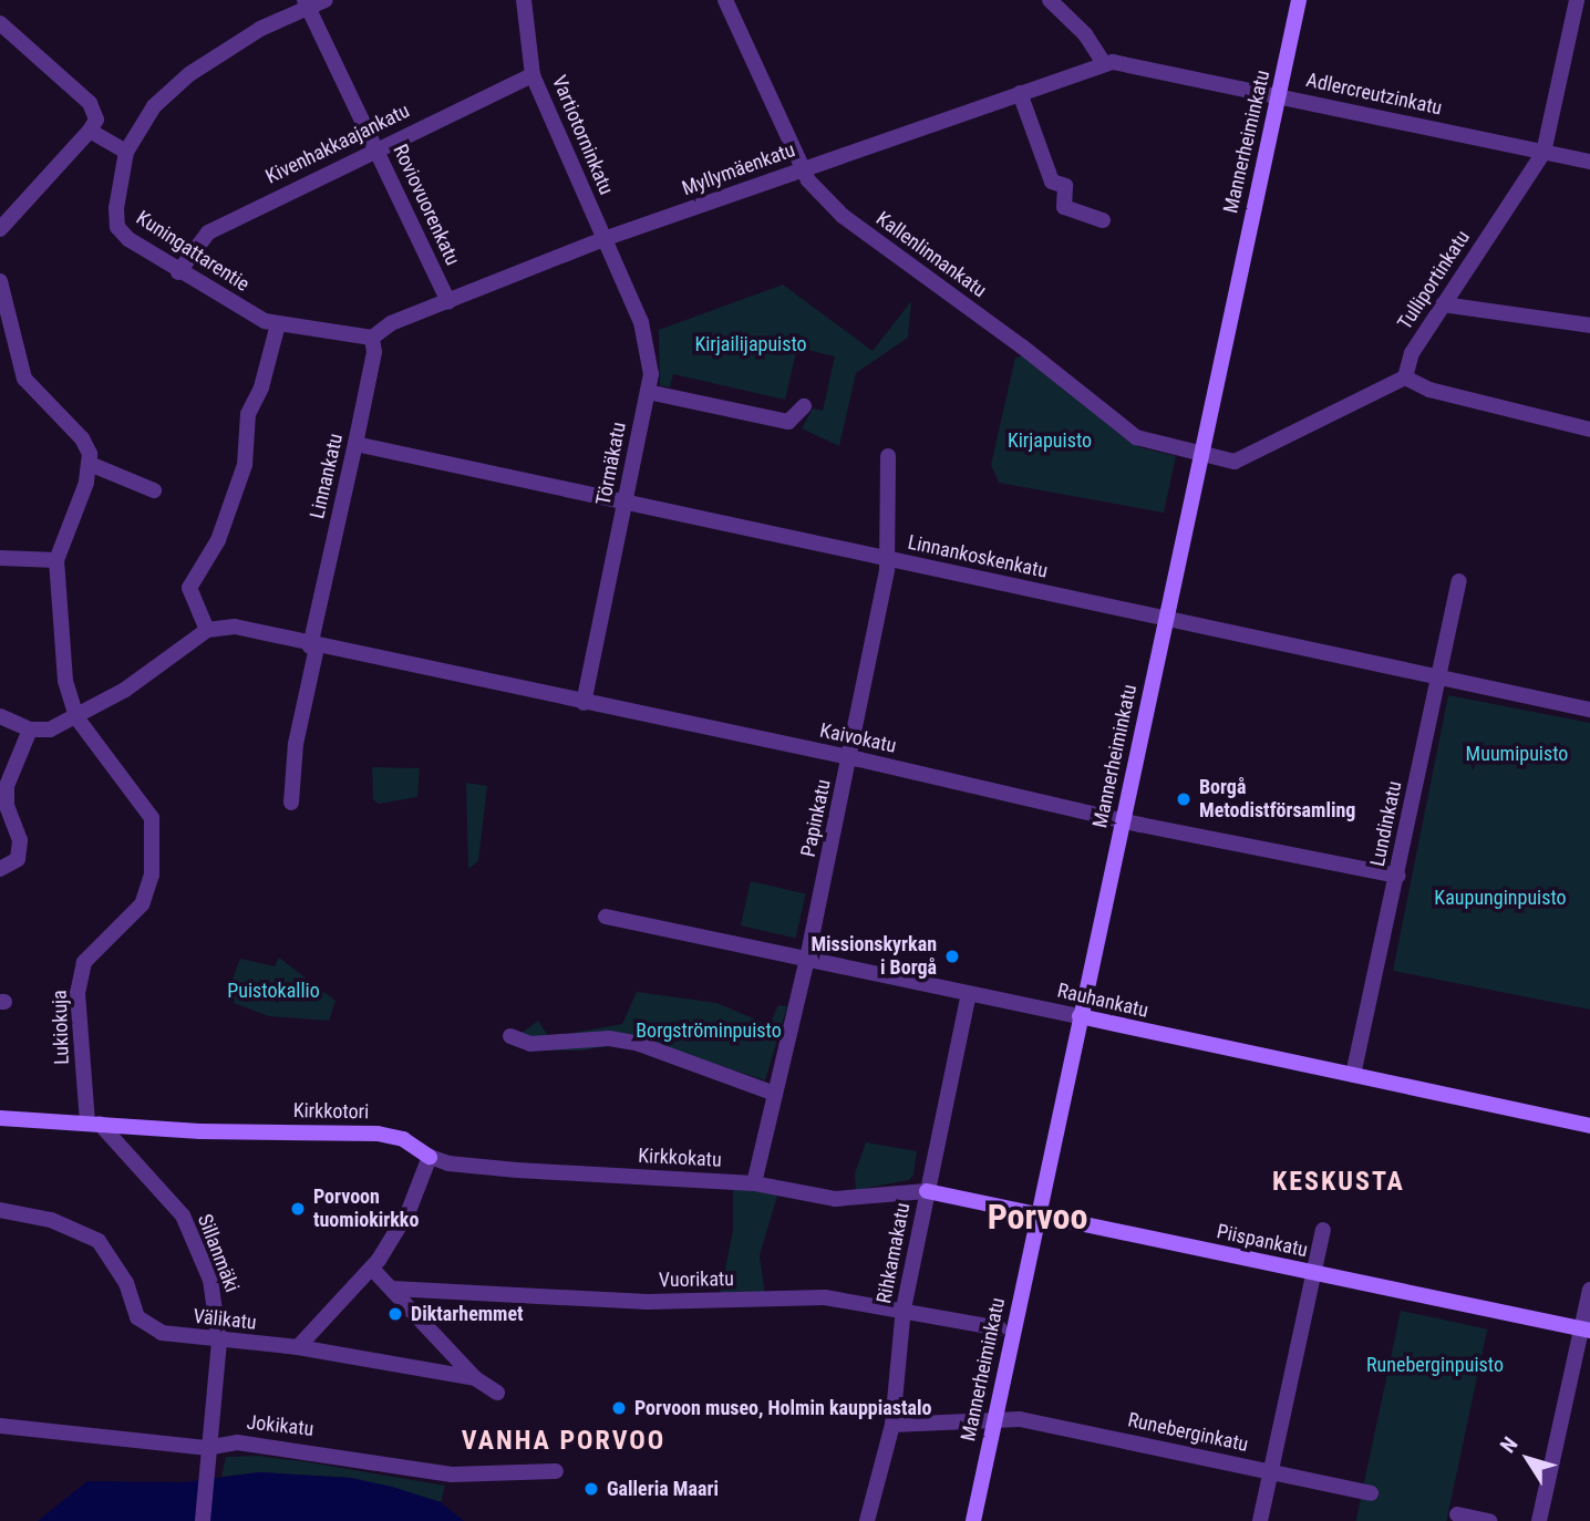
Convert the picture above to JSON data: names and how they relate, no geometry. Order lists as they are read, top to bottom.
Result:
{
  "streets": {
    "main road": [
      "Mannerheiminkatu",
      "Rauhankatu",
      "Kirkkotori",
      "Piispankatu"
    ],
    "street": [
      "Adlercreutzinkatu",
      "Vartiotorninkatu",
      "Kivenhakkaajankatu",
      "Myllymäenkatu",
      "Roviovuorenkatu",
      "Kuningattarentie",
      "Kallenlinnankatu",
      "Tulliportinkatu",
      "Törmäkatu",
      "Linnankatu",
      "Linnankoskenkatu",
      "Kaivokatu",
      "Papinkatu",
      "Lundinkatu",
      "Lukiokuja",
      "Kirkkokatu",
      "Sillanmäki",
      "Rihkamakatu",
      "Vuorikatu",
      "Välikatu",
      "Jokikatu",
      "Runeberginkatu"
    ]
  },
  "crossings": [
    ["Adlercreutzinkatu", "Mannerheiminkatu"],
    ["Adlercreutzinkatu", "Myllymäenkatu"],
    ["Adlercreutzinkatu", "Tulliportinkatu"],
    ["Vartiotorninkatu", "Kivenhakkaajankatu"],
    ["Vartiotorninkatu", "Myllymäenkatu"],
    ["Vartiotorninkatu", "Törmäkatu"],
    ["Mannerheiminkatu", "Kallenlinnankatu"],
    ["Mannerheiminkatu", "Linnankoskenkatu"],
    ["Mannerheiminkatu", "Kaivokatu"],
    ["Mannerheiminkatu", "Rauhankatu"],
    ["Mannerheiminkatu", "Piispankatu"],
    ["Mannerheiminkatu", "Runeberginkatu"],
    ["Kivenhakkaajankatu", "Roviovuorenkatu"],
    ["Kivenhakkaajankatu", "Kuningattarentie"],
    ["Myllymäenkatu", "Roviovuorenkatu"],
    ["Myllymäenkatu", "Kuningattarentie"],
    ["Myllymäenkatu", "Kallenlinnankatu"],
    ["Myllymäenkatu", "Törmäkatu"],
    ["Myllymäenkatu", "Linnankatu"],
    ["Kuningattarentie", "Linnankatu"],
    ["Törmäkatu", "Linnankoskenkatu"],
    ["Törmäkatu", "Kaivokatu"],
    ["Linnankatu", "Linnankoskenkatu"],
    ["Linnankatu", "Kaivokatu"],
    ["Linnankoskenkatu", "Papinkatu"],
    ["Linnankoskenkatu", "Lundinkatu"],
    ["Kaivokatu", "Papinkatu"],
    ["Kaivokatu", "Lundinkatu"],
    ["Papinkatu", "Rauhankatu"],
    ["Papinkatu", "Kirkkokatu"],
    ["Lundinkatu", "Rauhankatu"],
    ["Rauhankatu", "Rihkamakatu"],
    ["Lukiokuja", "Kirkkotori"],
    ["Lukiokuja", "Sillanmäki"],
    ["Kirkkotori", "Kirkkokatu"],
    ["Kirkkotori", "Sillanmäki"],
    ["Kirkkokatu", "Piispankatu"],
    ["Kirkkokatu", "Rihkamakatu"],
    ["Piispankatu", "Rihkamakatu"],
    ["Sillanmäki", "Välikatu"],
    ["Sillanmäki", "Jokikatu"],
    ["Rihkamakatu", "Vuorikatu"]
  ],
  "districts": ["KESKUSTA", "Porvoo", "VANHA PORVOO"],
  "parks": [
    "Kirjailijapuisto",
    "Kirjapuisto",
    "Muumipuisto",
    "Kaupunginpuisto",
    "Puistokallio",
    "Borgströminpuisto",
    "Runeberginpuisto"
  ],
  "places": [
    "Borgå Metodistförsamling",
    "Missionskyrkan i Borgå",
    "Porvoon tuomiokirkko",
    "Diktarhemmet",
    "Porvoon museo, Holmin kauppiastalo",
    "Galleria Maari"
  ],
  "north": "top left"
}
